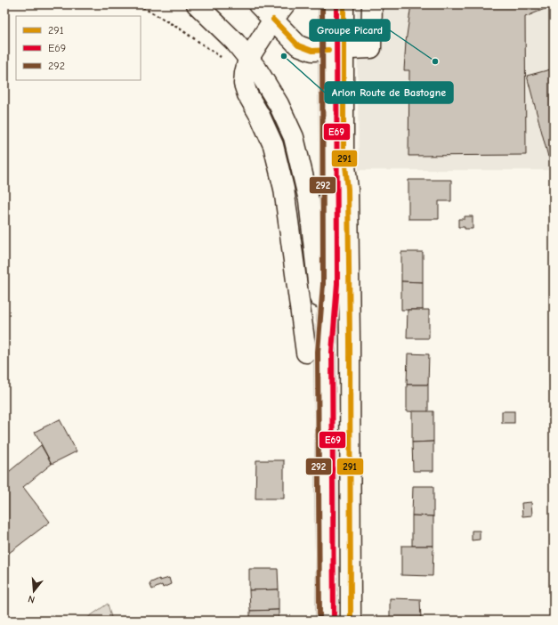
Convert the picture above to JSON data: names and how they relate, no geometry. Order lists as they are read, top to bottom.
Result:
{
  "places": ["Arlon Route de Bastogne", "Groupe Picard"],
  "lines": ["transit line 291", "transit line E69", "transit line 292"],
  "legend": ["291", "E69", "292"],
  "north": "bottom"
}
